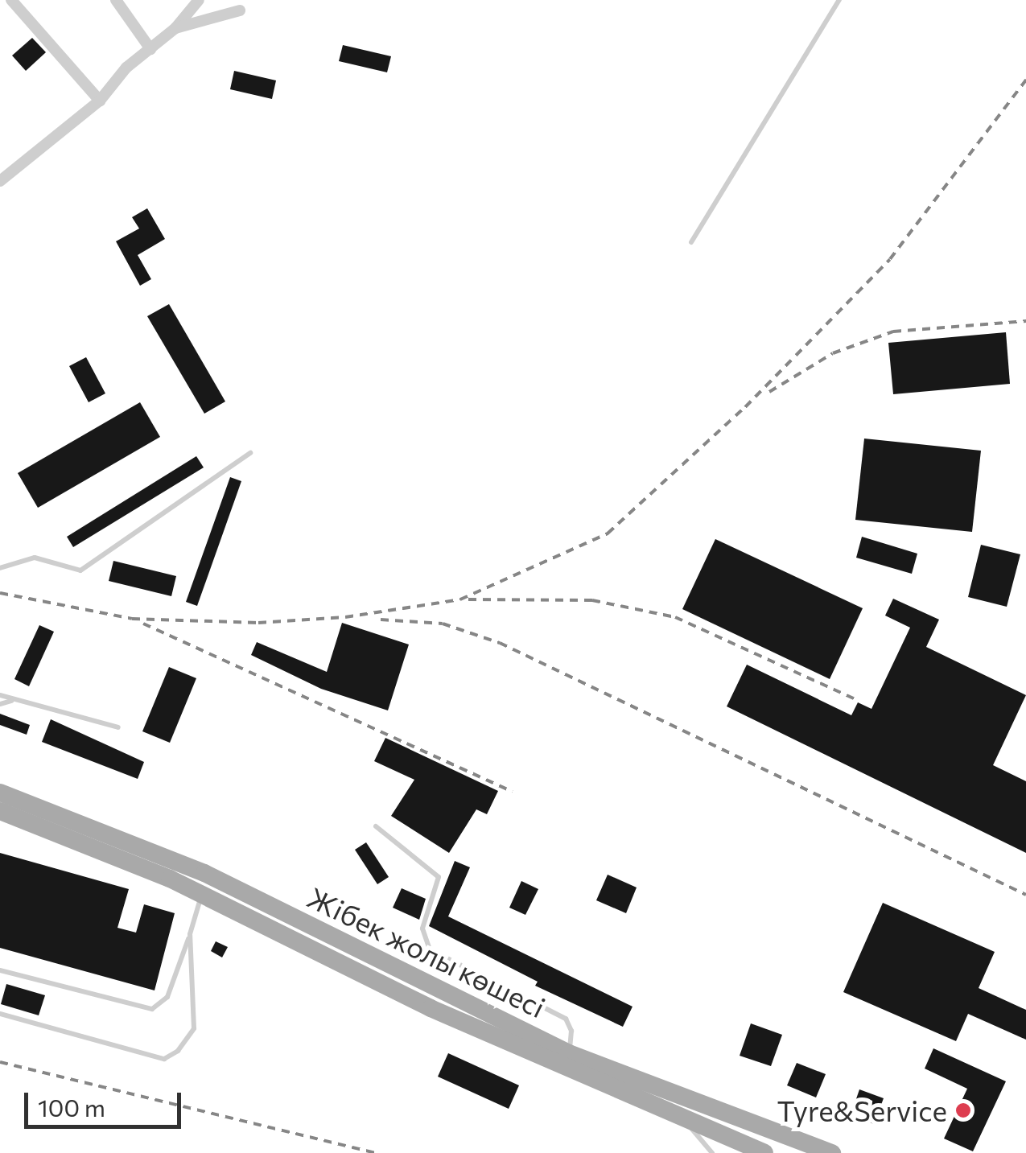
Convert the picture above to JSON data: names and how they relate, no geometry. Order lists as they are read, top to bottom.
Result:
{
  "streets": {
    "main road": ["Жібек жолы көшесі"]
  },
  "places": ["Tyre&Service"],
  "scale_bar": "100 m"
}
